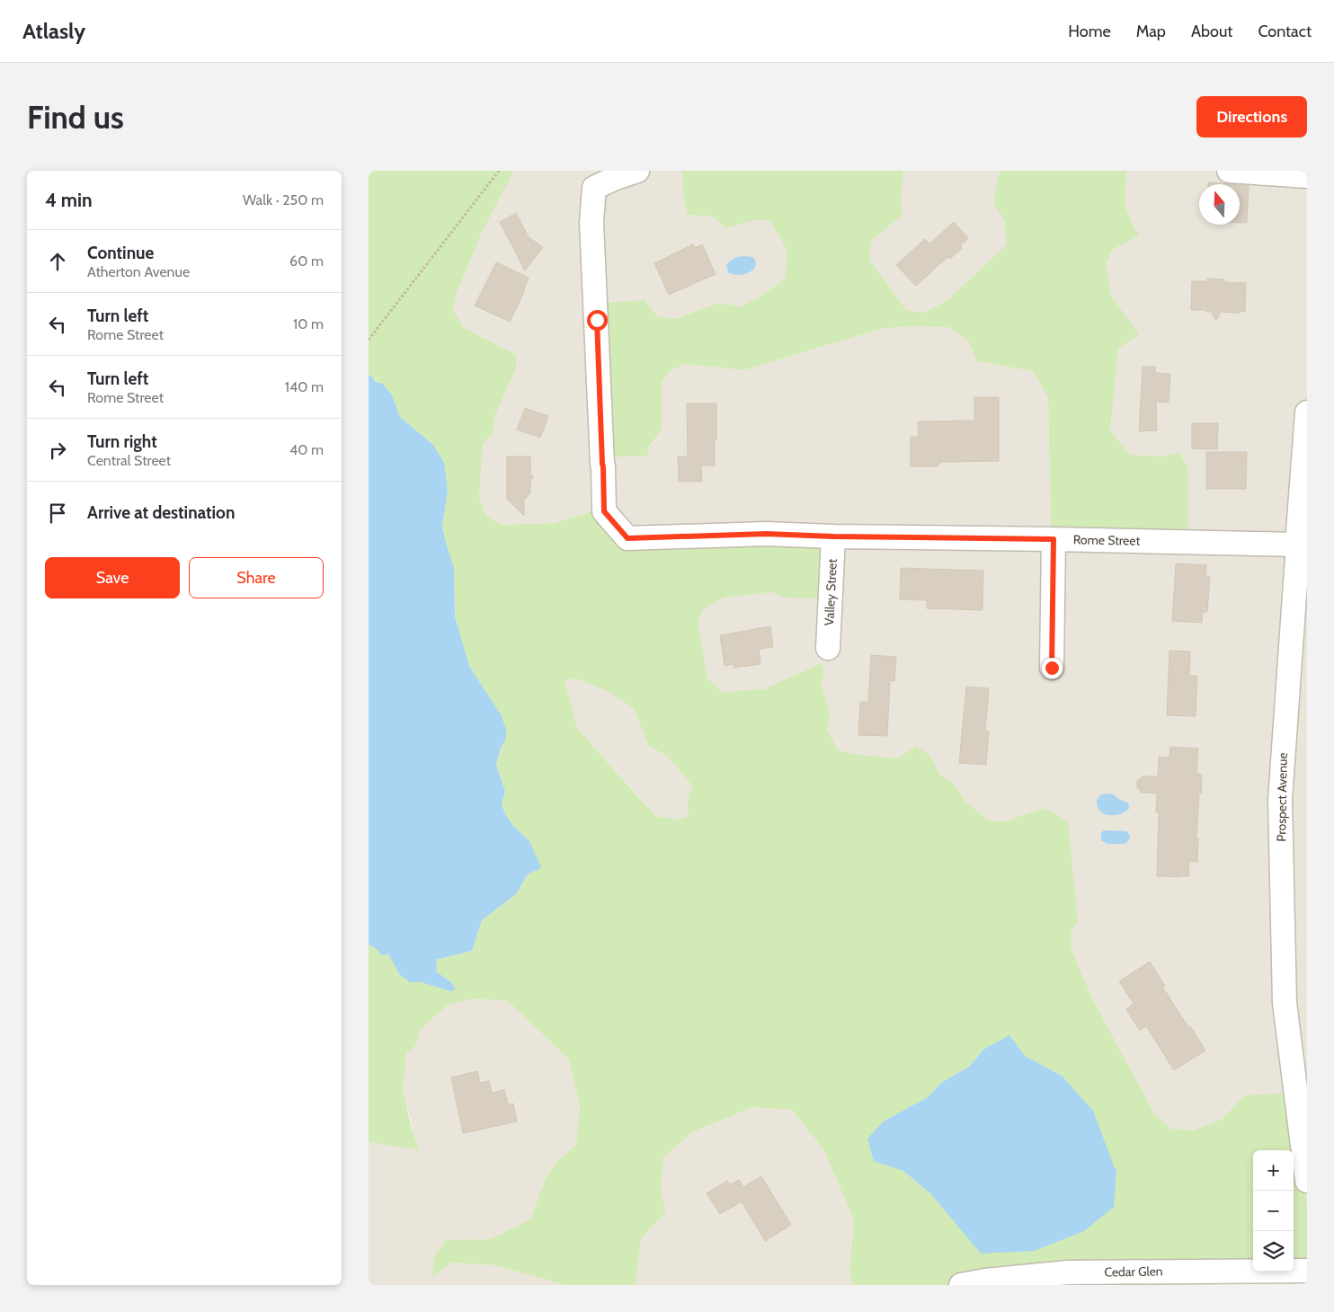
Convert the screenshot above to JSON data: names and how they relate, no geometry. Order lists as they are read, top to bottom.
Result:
{
  "streets": {
    "street": [
      "Rome Street",
      "Valley Street",
      "Prospect Avenue",
      "Cedar Glen"
    ]
  },
  "crossings": [
    ["Rome Street", "Valley Street"],
    ["Rome Street", "Prospect Avenue"]
  ],
  "north": "top",
  "page": {
    "header": "Atlasly",
    "nav": [
      "Home",
      "Map",
      "About",
      "Contact"
    ],
    "buttons": [
      "Directions",
      ["Save", "Share"]
    ],
    "title": "Find us",
    "heading": ["4 min", "Walk · 250 m"],
    "list": [
      ["Continue", "Atherton Avenue", "60 m"],
      ["Turn left", "Rome Street", "10 m"],
      ["Turn left", "Rome Street", "140 m"],
      ["Turn right", "Central Street", "40 m"],
      "Arrive at destination"
    ],
    "map_buttons": ["+", "−"]
  }
}
